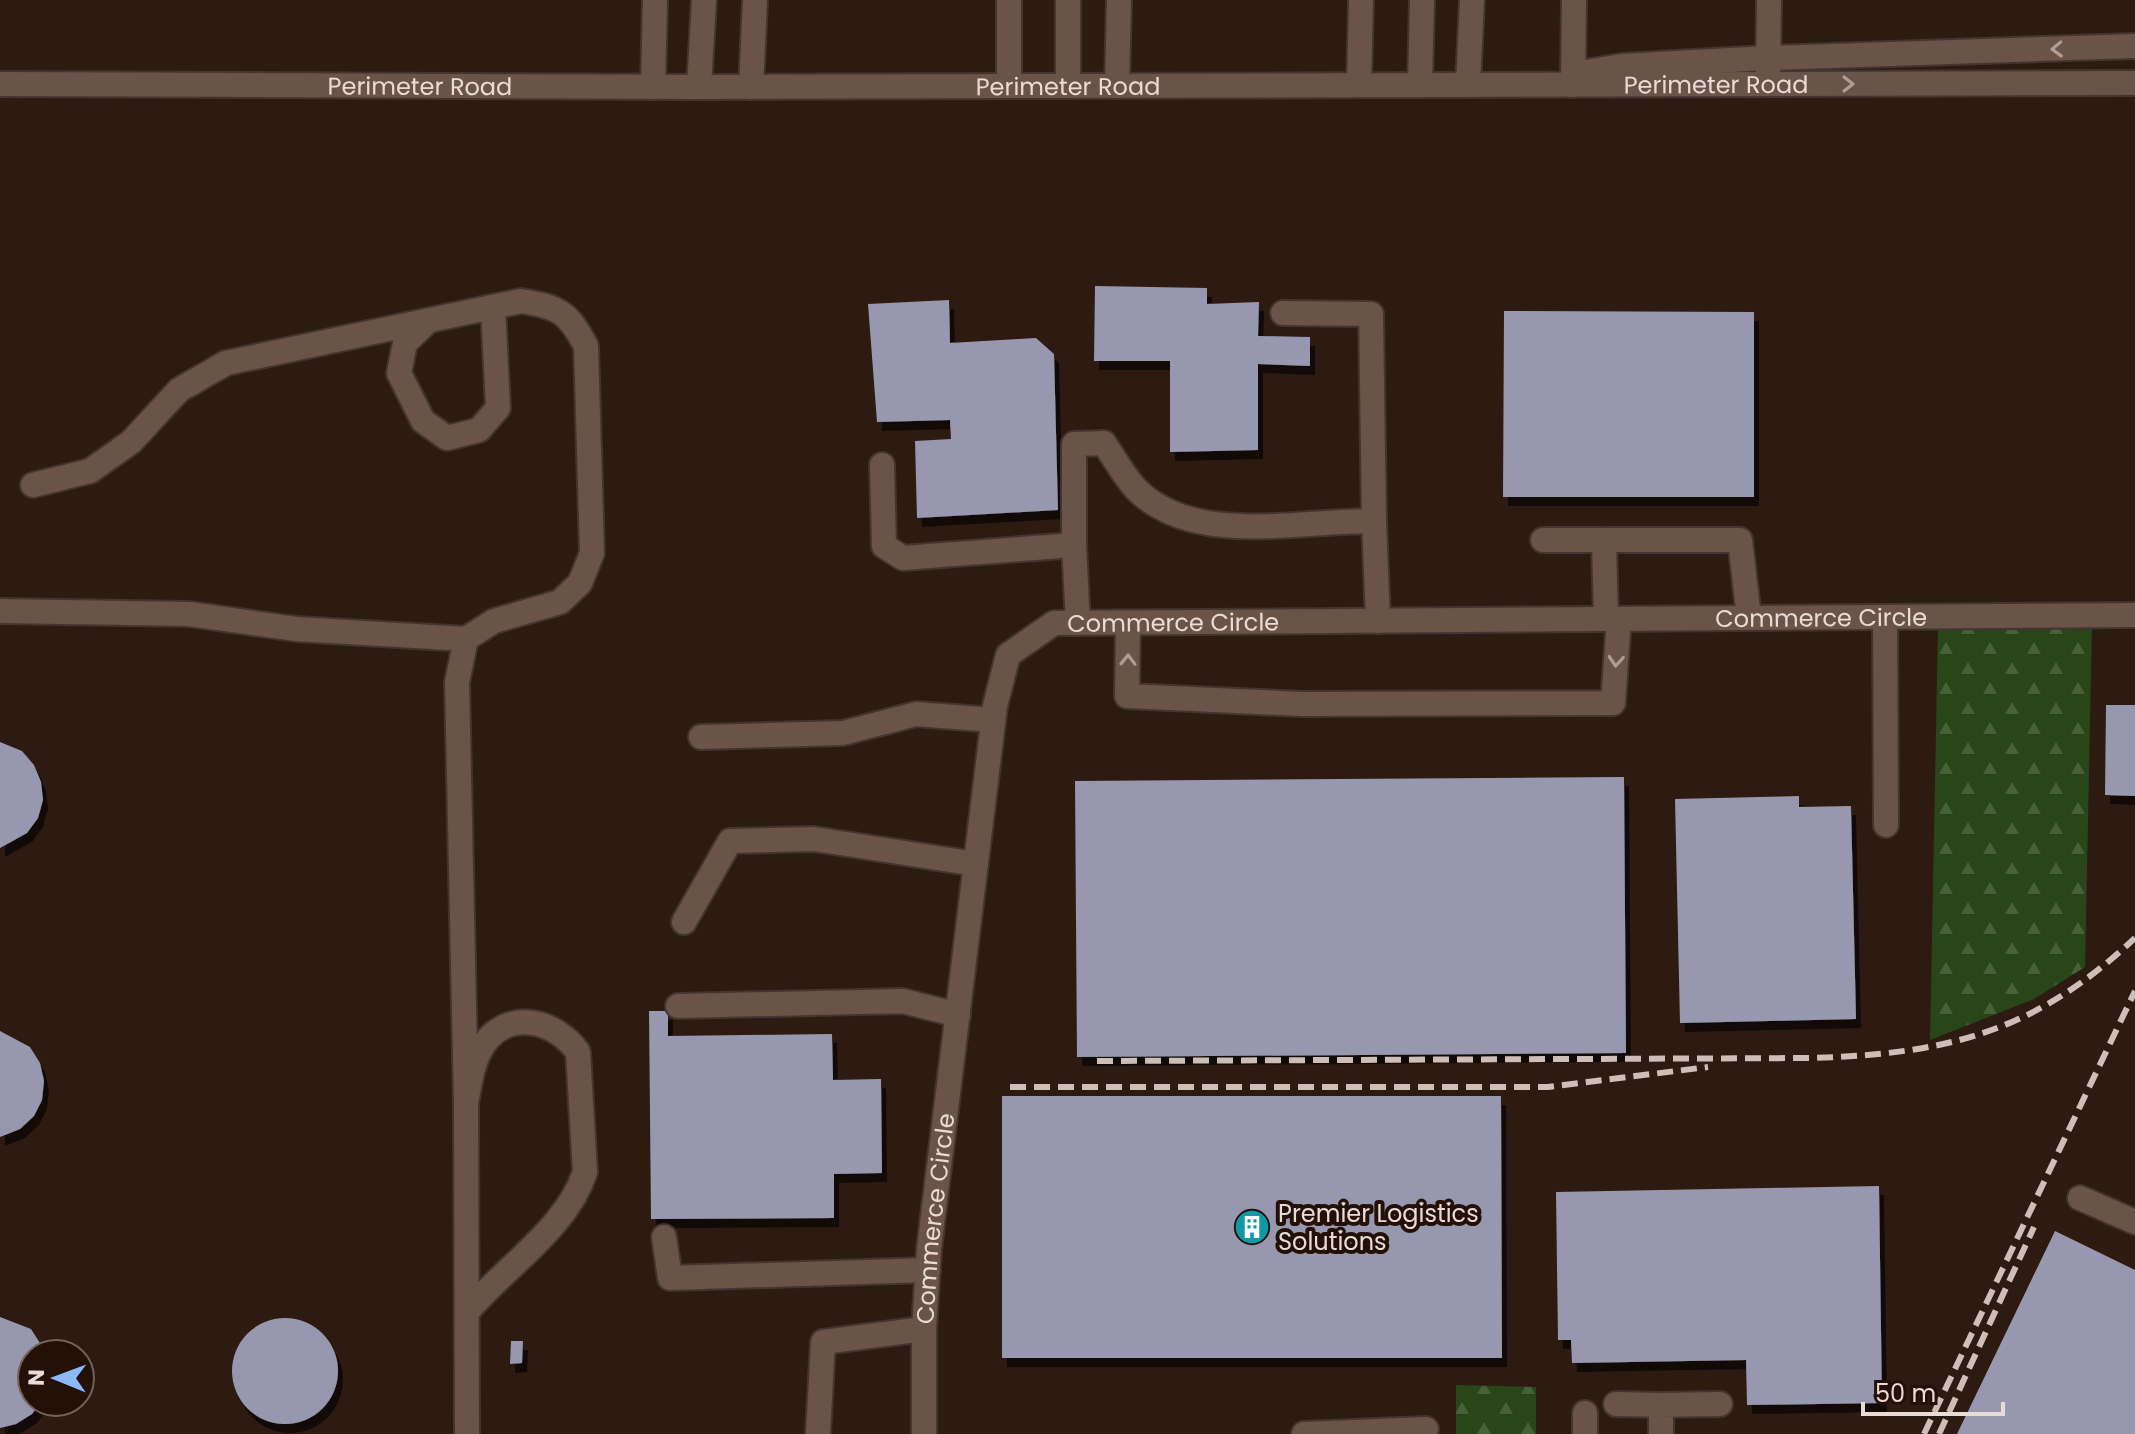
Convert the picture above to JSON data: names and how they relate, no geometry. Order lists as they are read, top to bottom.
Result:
{
  "streets": {
    "street": ["Perimeter Road", "Commerce Circle"]
  },
  "places": {
    "building": ["Premier Logistics Solutions"]
  },
  "scale_bar": "50 m",
  "north": "left"
}
